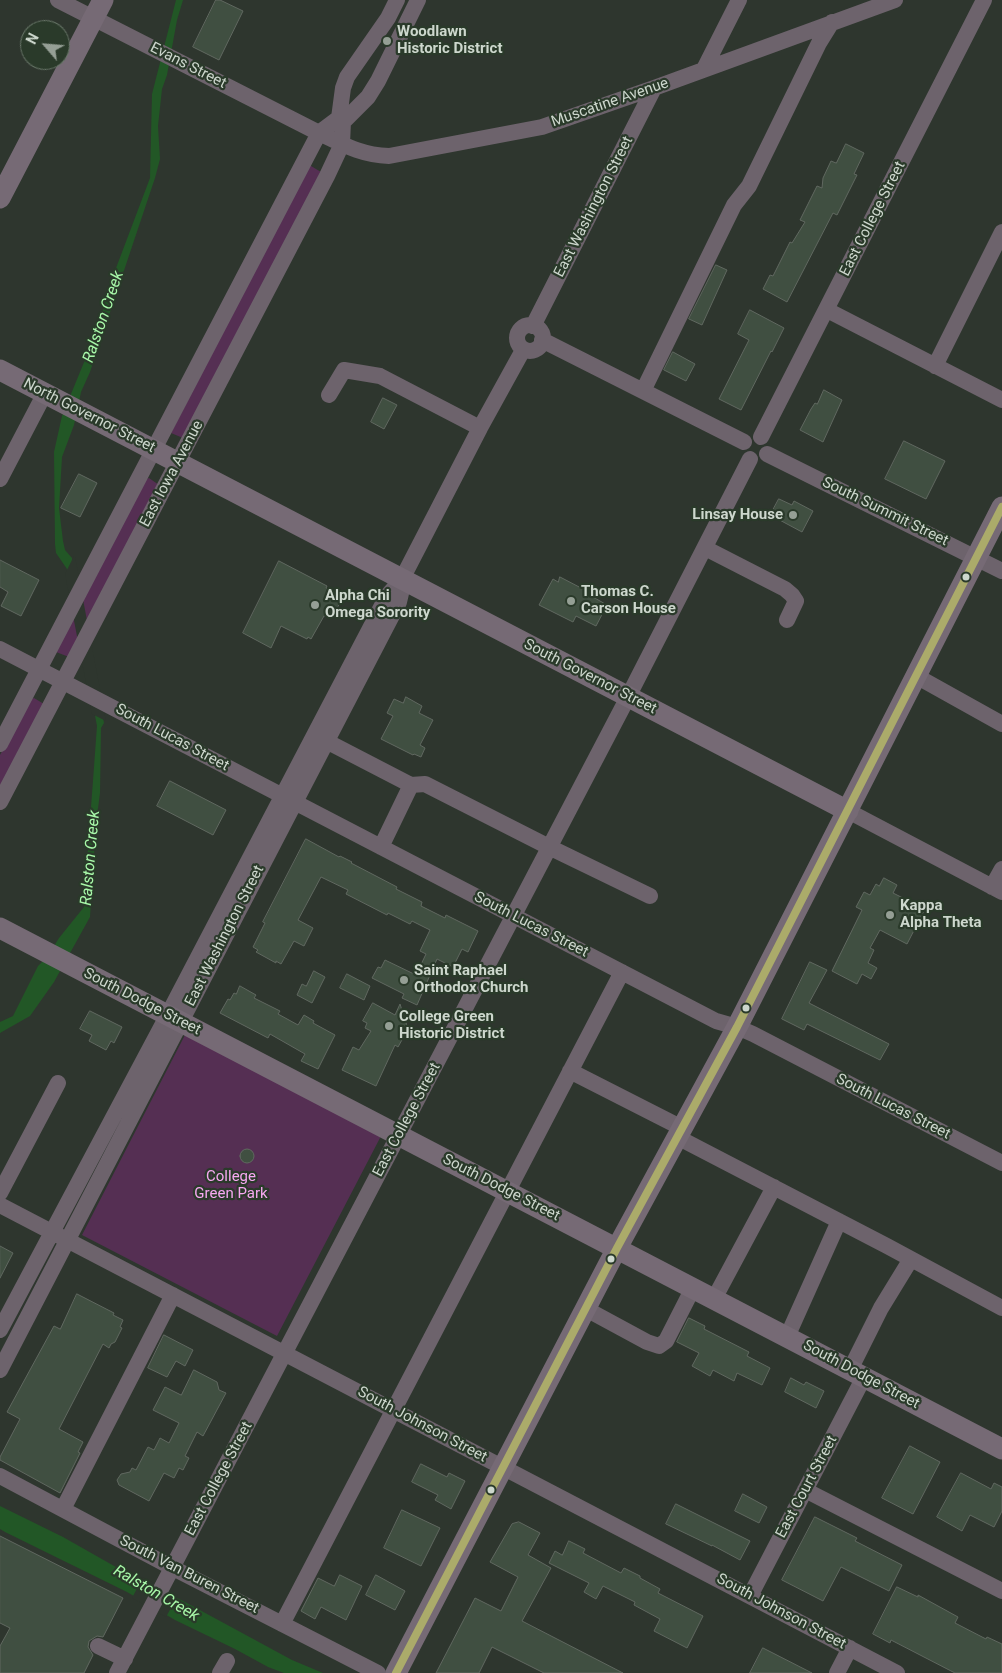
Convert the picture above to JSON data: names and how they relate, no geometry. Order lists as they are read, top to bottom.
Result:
{
  "streets": {
    "main road": ["North Governor Street", "South Governor Street", "South Dodge Street"],
    "street": [
      "Evans Street",
      "Muscatine Avenue",
      "East Washington Street",
      "East College Street",
      "East Iowa Avenue",
      "South Summit Street",
      "South Lucas Street",
      "South Johnson Street",
      "East Court Street",
      "South Van Buren Street"
    ]
  },
  "crossings": [
    ["Evans Street", "Muscatine Avenue"],
    ["Evans Street", "East Iowa Avenue"],
    ["Muscatine Avenue", "East Washington Street"],
    ["Muscatine Avenue", "East Iowa Avenue"],
    ["East Washington Street", "South Governor Street"],
    ["East Washington Street", "South Lucas Street"],
    ["East Washington Street", "South Dodge Street"],
    ["East Washington Street", "South Johnson Street"],
    ["East College Street", "South Summit Street"],
    ["East College Street", "South Governor Street"],
    ["East College Street", "South Lucas Street"],
    ["East College Street", "South Dodge Street"],
    ["East College Street", "South Johnson Street"],
    ["East College Street", "South Van Buren Street"],
    ["North Governor Street", "East Iowa Avenue"],
    ["North Governor Street", "South Governor Street"],
    ["East Iowa Avenue", "South Governor Street"],
    ["East Iowa Avenue", "South Lucas Street"],
    ["South Dodge Street", "East Court Street"],
    ["South Johnson Street", "East Court Street"]
  ],
  "water": ["Ralston Creek"],
  "parks": ["College Green Park"],
  "places": [
    "Woodlawn Historic District",
    "Linsay House",
    "Thomas C. Carson House",
    "Alpha Chi Omega Sorority",
    "Kappa Alpha Theta",
    "Saint Raphael Orthodox Church",
    "College Green Historic District"
  ],
  "north": "top left"
}
